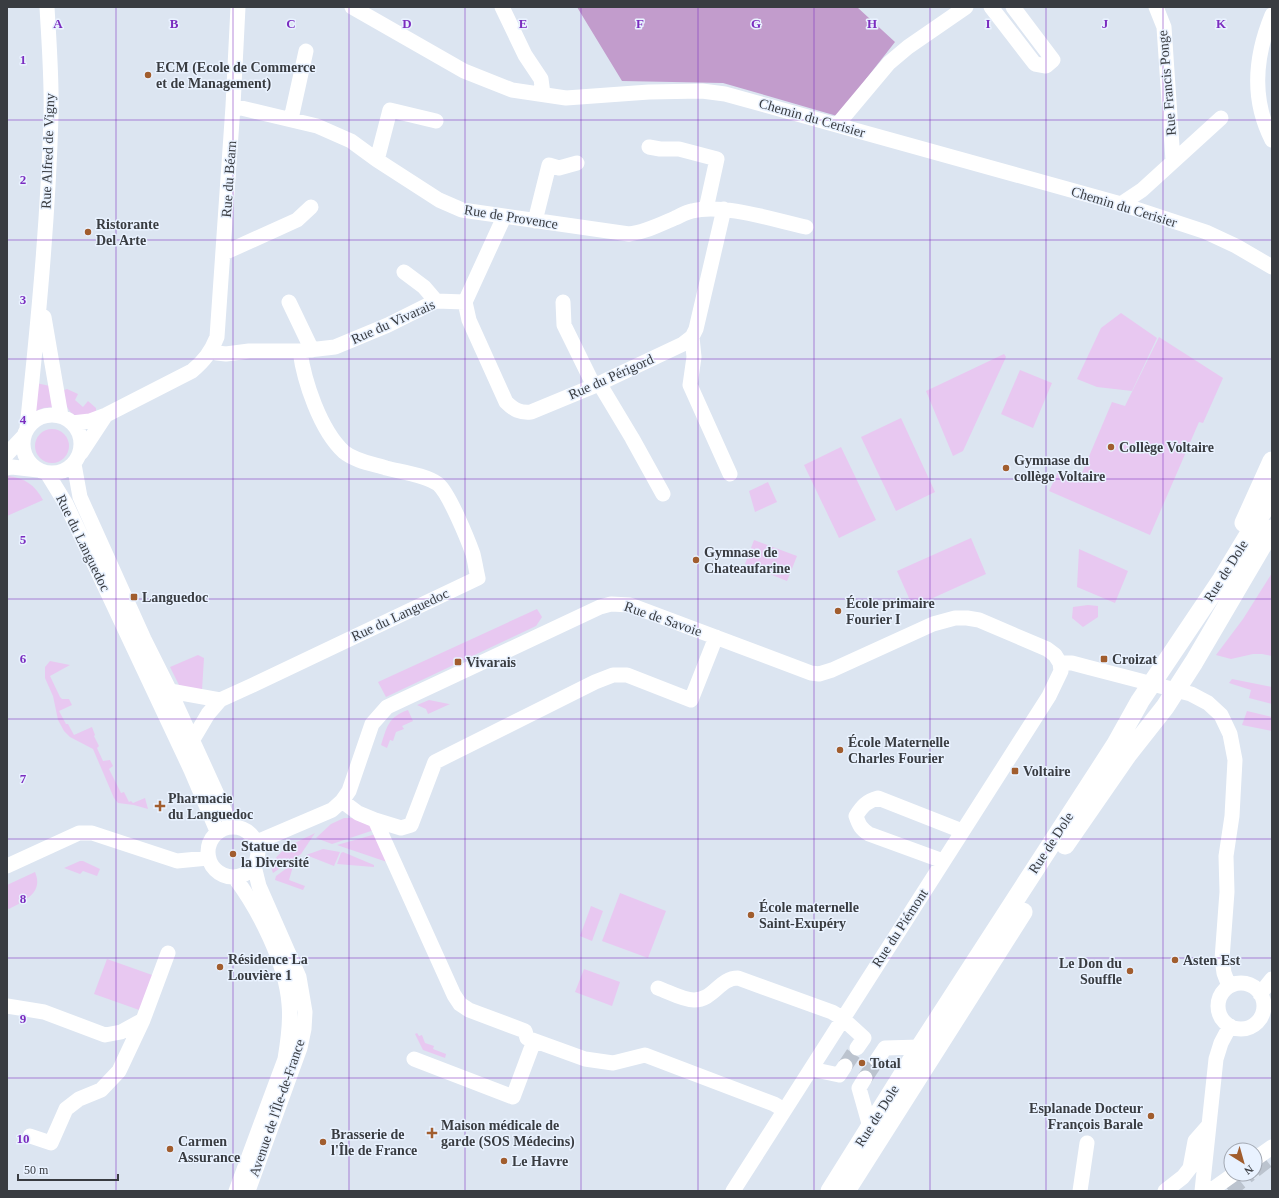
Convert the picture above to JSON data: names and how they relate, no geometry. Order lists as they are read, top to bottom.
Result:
{
  "streets": {
    "main road": ["Rue de Dole"],
    "street": [
      "Rue Francis Ponge",
      "Chemin du Cerisier",
      "Rue Alfred de Vigny",
      "Rue du Béarn",
      "Rue de Provence",
      "Rue du Vivarais",
      "Rue du Périgord",
      "Rue du Languedoc",
      "Rue de Savoie",
      "Rue du Piémont",
      "Avenue de l'Île-de-France"
    ]
  },
  "crossings": [
    ["Rue Alfred de Vigny", "Rue du Languedoc"],
    ["Rue du Béarn", "Rue de Provence"],
    ["Rue du Béarn", "Rue du Vivarais"],
    ["Rue du Vivarais", "Rue du Périgord"],
    ["Rue du Vivarais", "Rue du Languedoc"],
    ["Rue du Languedoc", "Rue de Savoie"],
    ["Rue du Languedoc", "Avenue de l'Île-de-France"],
    ["Rue de Savoie", "Rue du Piémont"],
    ["Rue de Savoie", "Avenue de l'Île-de-France"]
  ],
  "places": {
    "other": [
      "ECM (Ecole de Commerce et de Management)",
      "Ristorante Del Arte",
      "Collège Voltaire",
      "Gymnase du collège Voltaire",
      "Gymnase de Chateaufarine",
      "École primaire Fourier I",
      "École Maternelle Charles Fourier",
      "Statue de la Diversité",
      "École maternelle Saint-Exupéry",
      "Asten Est",
      "Résidence La Louvière 1",
      "Le Don du Souffle",
      "Total",
      "Esplanade Docteur François Barale",
      "Brasserie de l'Île de France",
      "Carmen Assurance",
      "Le Havre"
    ],
    "transit": [
      "Languedoc",
      "Croizat",
      "Vivarais",
      "Voltaire"
    ],
    "health": ["Pharmacie du Languedoc", "Maison médicale de garde (SOS Médecins)"]
  },
  "scale_bar": "50 m",
  "north": "bottom right",
  "grid": {
    "columns": [
      "A",
      "B",
      "C",
      "D",
      "E",
      "F",
      "G",
      "H",
      "I",
      "J",
      "K"
    ],
    "rows": [
      "1",
      "2",
      "3",
      "4",
      "5",
      "6",
      "7",
      "8",
      "9",
      "10"
    ]
  }
}
